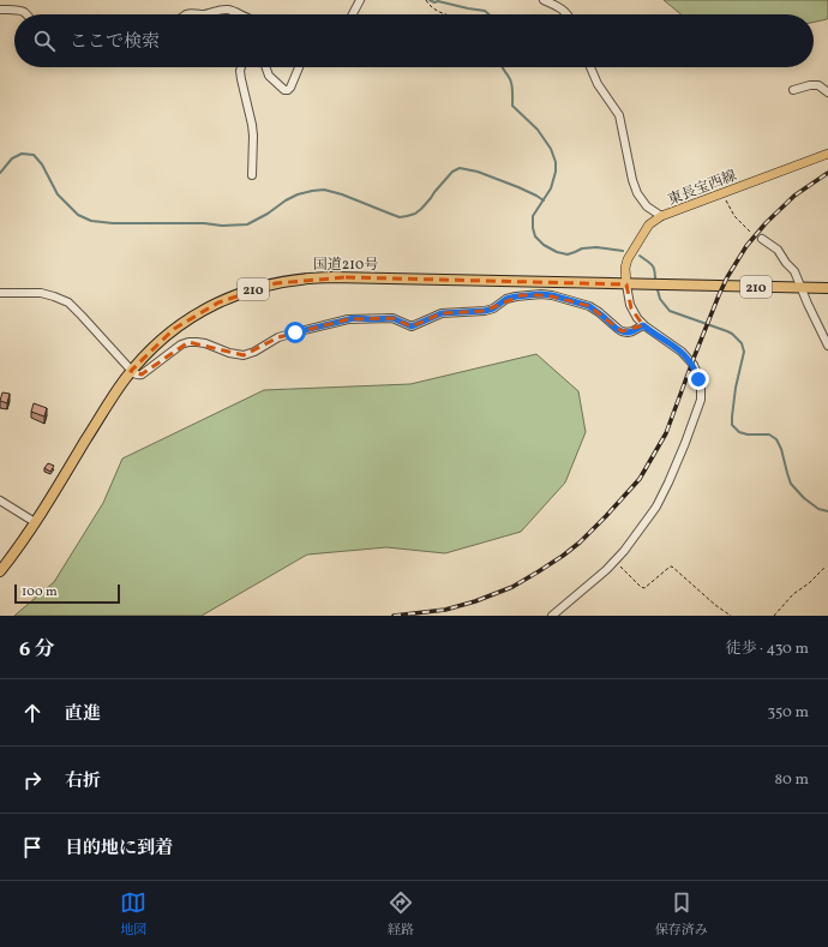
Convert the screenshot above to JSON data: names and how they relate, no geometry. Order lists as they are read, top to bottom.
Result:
{
  "streets": {
    "highway": ["国道210号", "210"],
    "main road": ["東長宝西線"]
  },
  "crossings": [
    ["東長宝西線", "国道210号"]
  ],
  "scale_bar": "100 m",
  "page": {
    "search": "ここで検索",
    "scale": "100 m",
    "heading": ["6 分", "徒歩 · 430 m"],
    "list": [
      ["直進", "350 m"],
      ["右折", "80 m"],
      "目的地に到着"
    ],
    "nav": ["地図", "経路", "保存済み"]
  }
}
